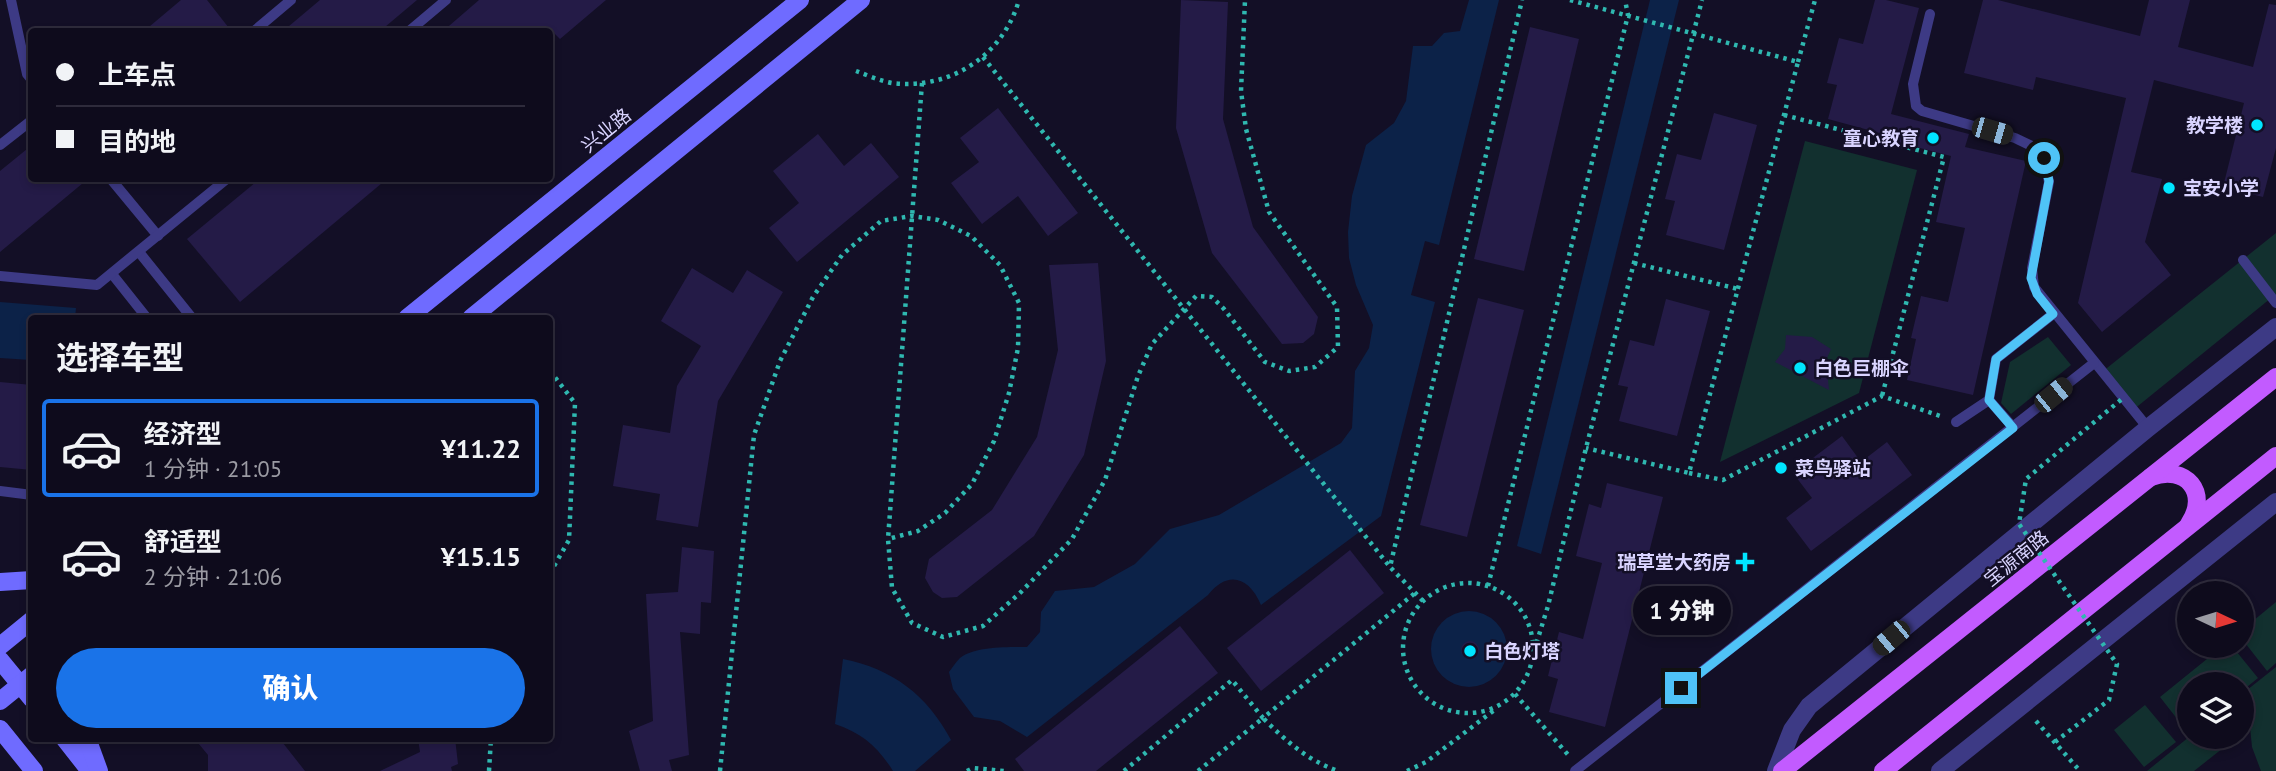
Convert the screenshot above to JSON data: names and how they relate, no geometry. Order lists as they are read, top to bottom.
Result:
{
  "streets": {
    "main road": ["兴业路", "宝源南路"]
  },
  "places": {
    "other": [
      "教学楼",
      "童心教育",
      "宝安小学",
      "白色巨棚伞",
      "菜鸟驿站",
      "白色灯塔"
    ],
    "health": ["瑞草堂大药房"]
  },
  "north": "right",
  "page": {
    "banner": ["上车点", "目的地"],
    "heading": "选择车型",
    "list": [
      {
        "name": "经济型",
        "note": "1 分钟 · 21:05",
        "value": "¥11.22"
      },
      {
        "name": "舒适型",
        "note": "2 分钟 · 21:06",
        "value": "¥15.15"
      }
    ],
    "bubble": "1 分钟",
    "buttons": "确认"
  }
}
